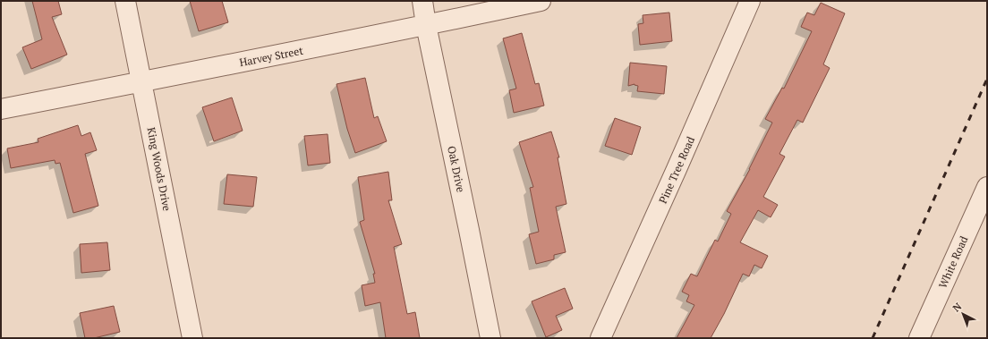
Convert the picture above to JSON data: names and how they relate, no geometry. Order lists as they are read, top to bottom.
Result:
{
  "streets": {
    "street": [
      "Harvey Street",
      "King Woods Drive",
      "Oak Drive",
      "Pine Tree Road",
      "White Road"
    ]
  },
  "crossings": [
    ["Harvey Street", "King Woods Drive"],
    ["Harvey Street", "Oak Drive"]
  ],
  "north": "top left"
}
